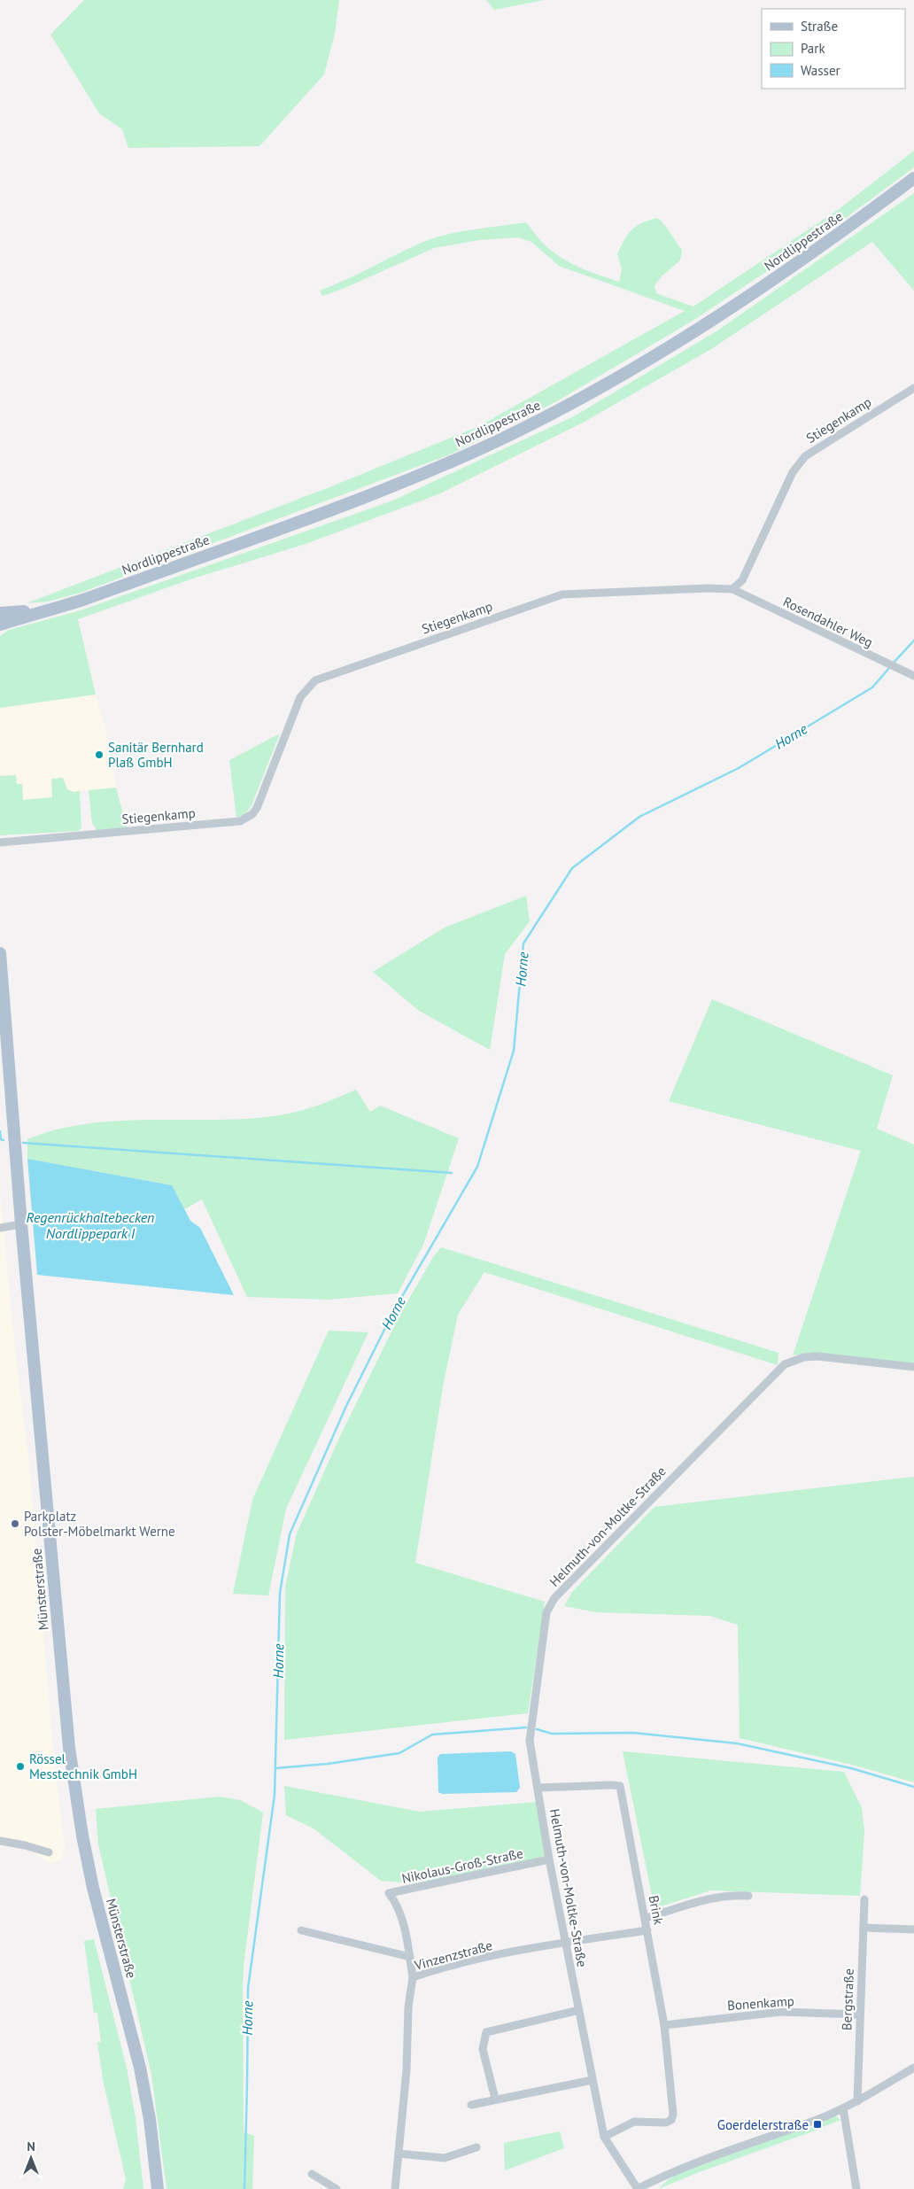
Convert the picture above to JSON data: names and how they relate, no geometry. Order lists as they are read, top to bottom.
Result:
{
  "streets": {
    "main road": ["Nordlippestraße", "Münsterstraße"],
    "street": [
      "Stiegenkamp",
      "Rosendahler Weg",
      "Helmuth-von-Moltke-Straße",
      "Nikolaus-Groß-Straße",
      "Brink",
      "Vinzenzstraße",
      "Bergstraße",
      "Bonenkamp"
    ]
  },
  "crossings": [
    ["Stiegenkamp", "Rosendahler Weg"],
    ["Helmuth-von-Moltke-Straße", "Nikolaus-Groß-Straße"],
    ["Helmuth-von-Moltke-Straße", "Brink"],
    ["Helmuth-von-Moltke-Straße", "Vinzenzstraße"],
    ["Nikolaus-Groß-Straße", "Vinzenzstraße"],
    ["Brink", "Vinzenzstraße"],
    ["Brink", "Bonenkamp"],
    ["Bergstraße", "Bonenkamp"]
  ],
  "water": ["Horne", "Regenrückhaltebecken Nordlippepark I"],
  "places": {
    "other": ["Sanitär Bernhard Plaß GmbH", "Parkplatz Polster-Möbelmarkt Werne", "Rössel Messtechnik GmbH"],
    "transit": ["Goerdelerstraße"]
  },
  "legend": ["Straße", "Park", "Wasser"],
  "north": "top"
}
